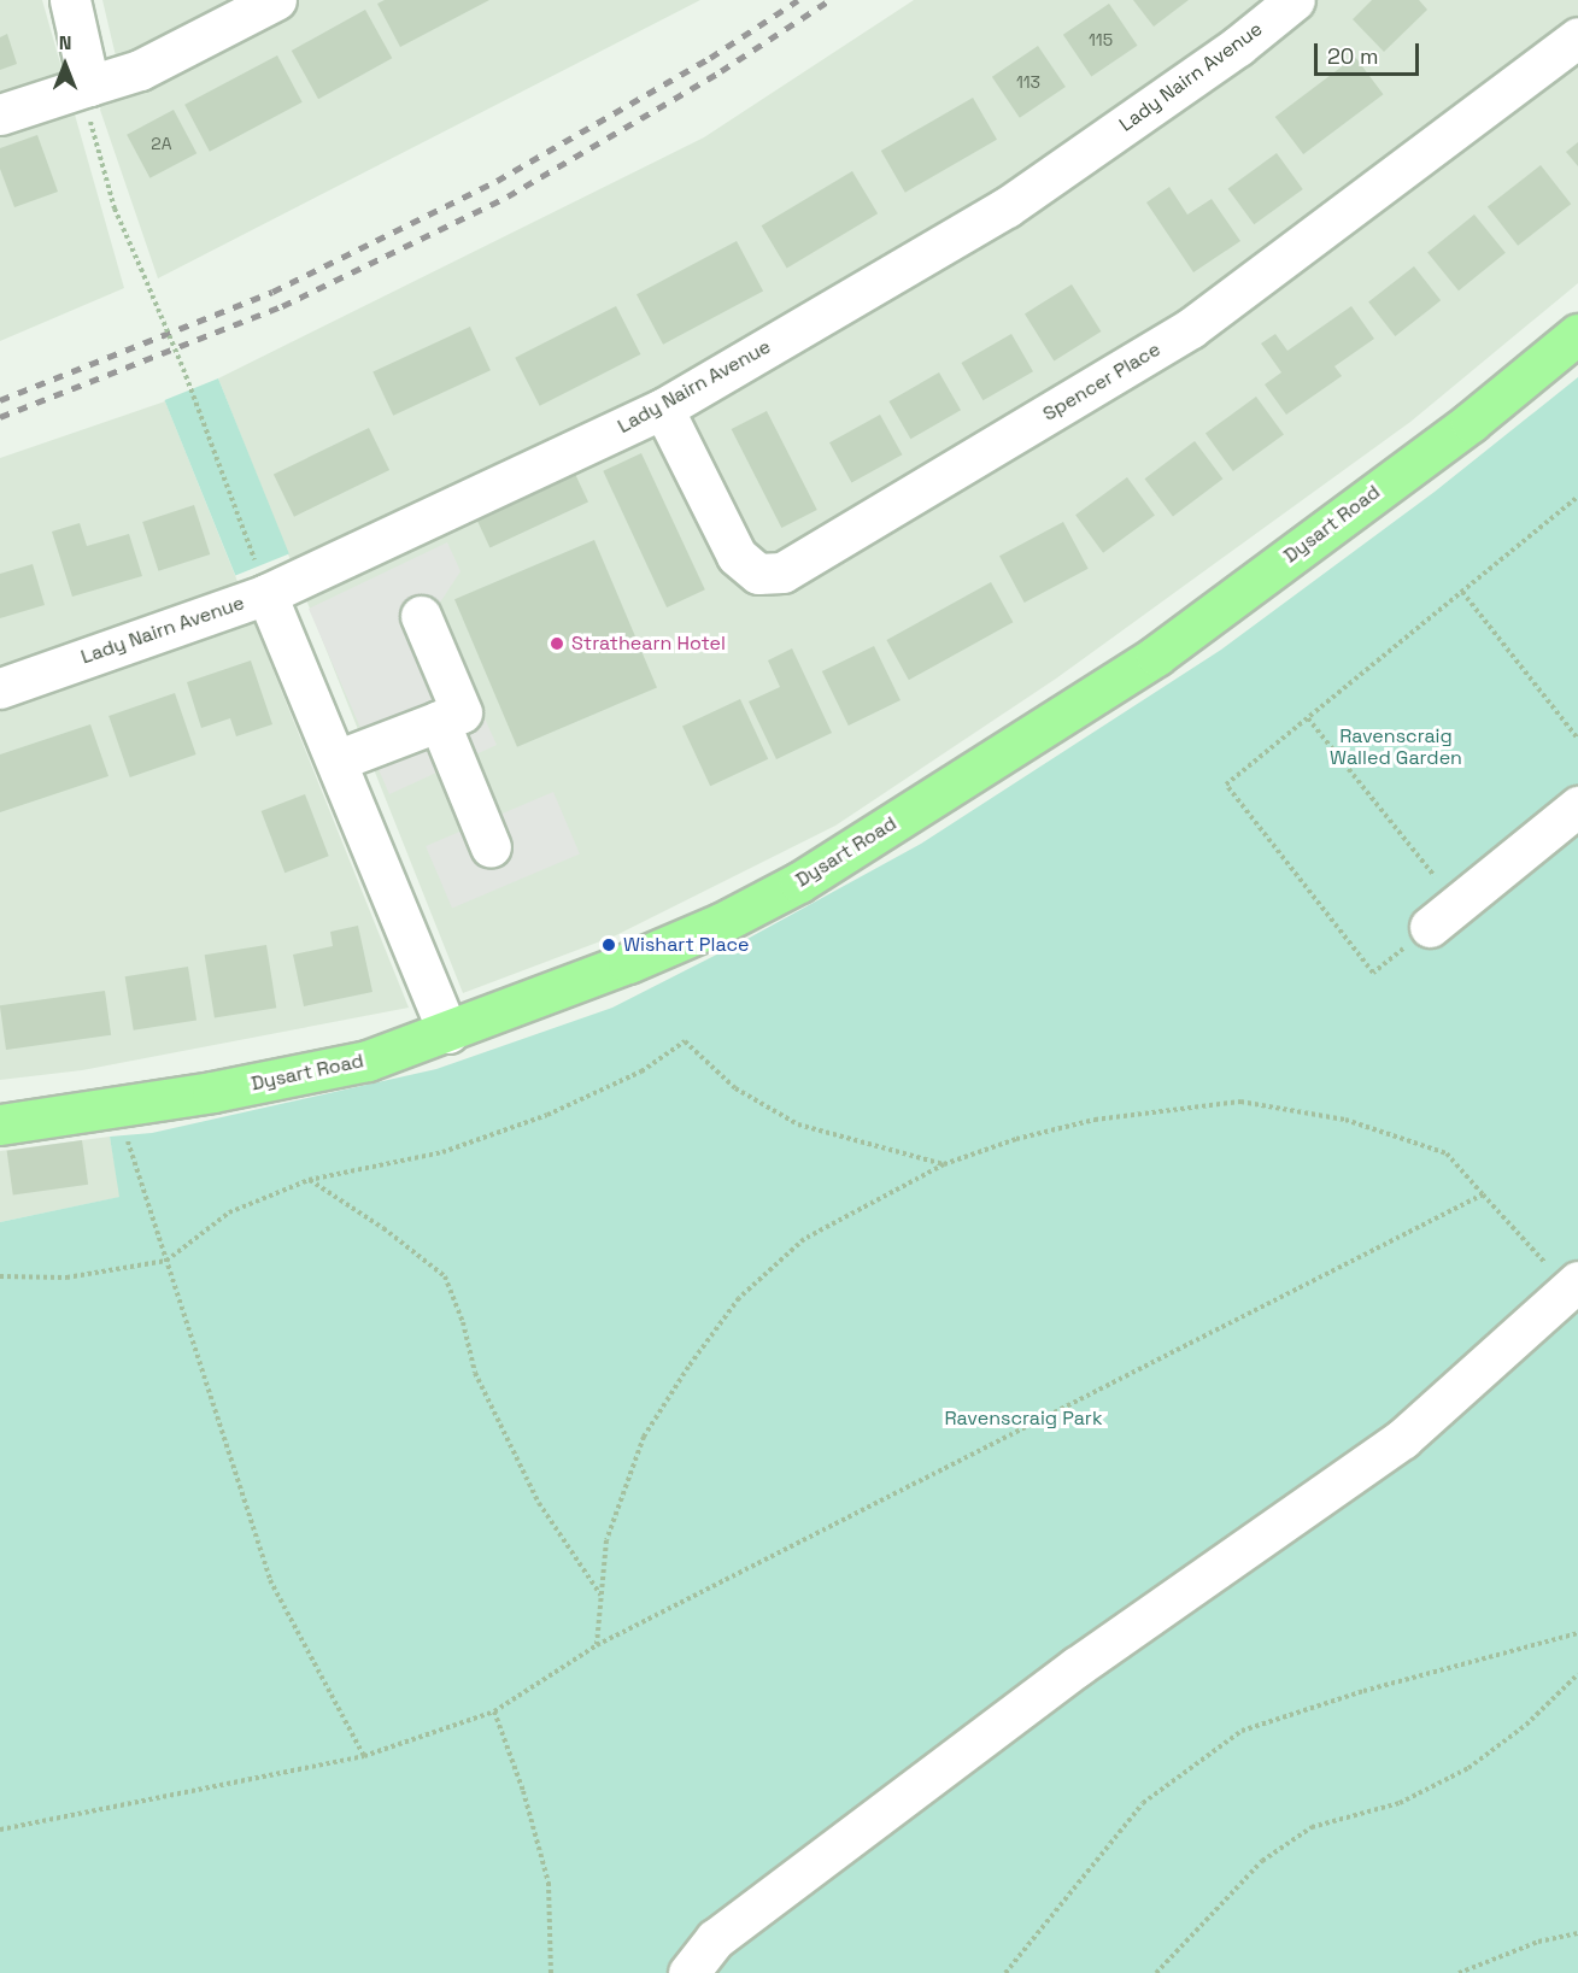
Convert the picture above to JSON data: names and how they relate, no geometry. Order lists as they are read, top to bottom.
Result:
{
  "streets": {
    "main road": ["Dysart Road"],
    "street": ["Lady Nairn Avenue", "Spencer Place"]
  },
  "crossings": [
    ["Lady Nairn Avenue", "Spencer Place"]
  ],
  "parks": ["Ravenscraig Walled Garden", "Ravenscraig Park"],
  "places": ["Strathearn Hotel", "Wishart Place"],
  "house_numbers": ["115", "113", "2A"],
  "scale_bar": "20 m",
  "north": "top"
}
